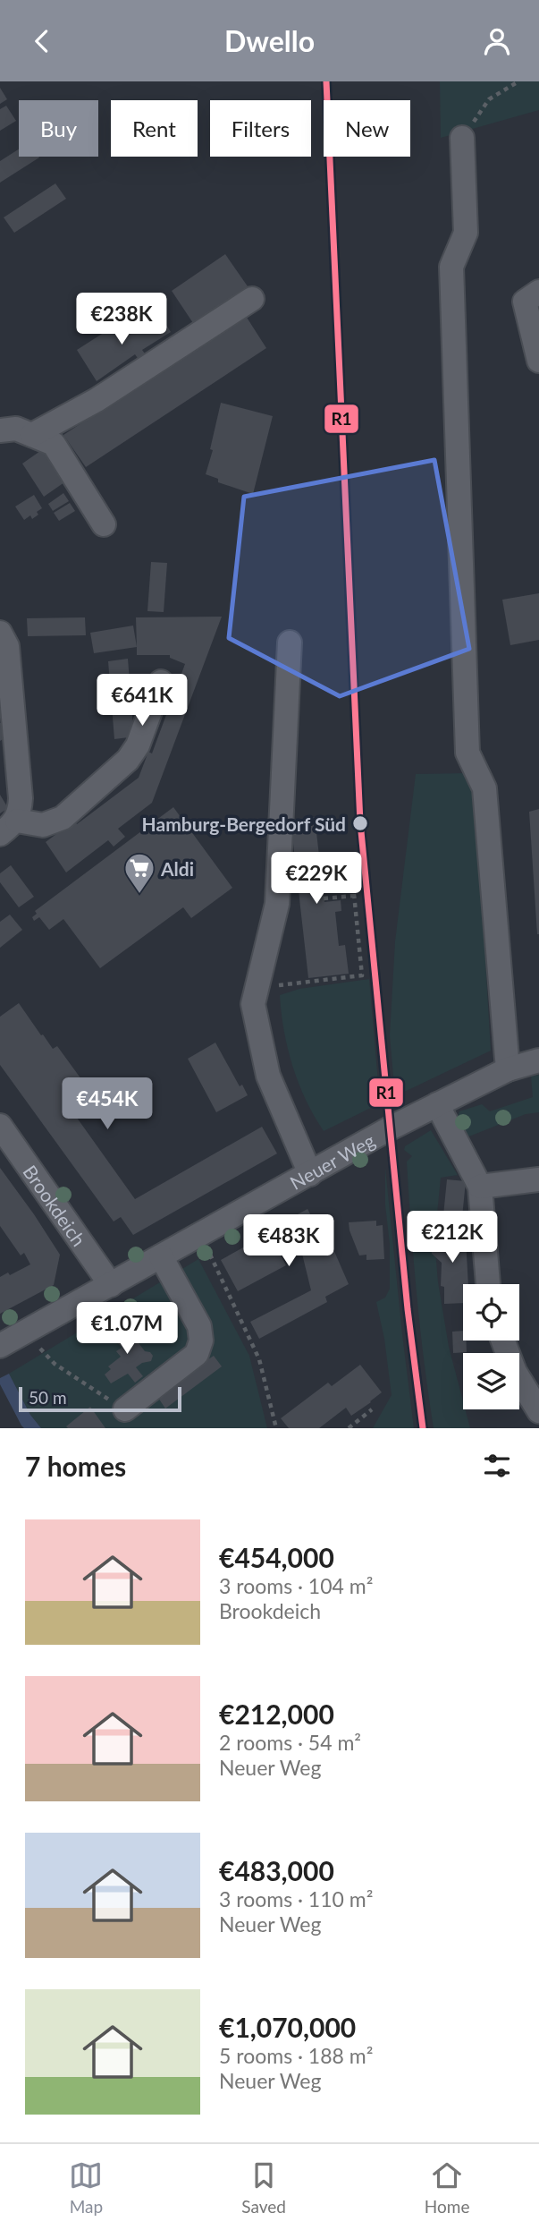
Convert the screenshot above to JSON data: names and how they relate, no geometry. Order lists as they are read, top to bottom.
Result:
{
  "streets": {
    "street": ["Neuer Weg", "Brookdeich"]
  },
  "crossings": [
    ["Neuer Weg", "Brookdeich"]
  ],
  "places": {
    "other": ["Hamburg-Bergedorf Süd"],
    "supermarket": ["Aldi"]
  },
  "lines": ["transit line R1"],
  "scale_bar": "50 m",
  "page": {
    "header": "Dwello",
    "chip": [
      "Buy",
      "Rent",
      "Filters",
      "New"
    ],
    "price": [
      "€238K",
      "€641K",
      "€229K",
      "€454K",
      "€212K",
      "€483K",
      "€1.07M"
    ],
    "scale": "50 m",
    "heading": "7 homes",
    "list": [
      {
        "name": "€454,000",
        "note": "3 rooms · 104 m² · Brookdeich"
      },
      {
        "name": "€212,000",
        "note": "2 rooms · 54 m² · Neuer Weg"
      },
      {
        "name": "€483,000",
        "note": "3 rooms · 110 m² · Neuer Weg"
      },
      {
        "name": "€1,070,000",
        "note": "5 rooms · 188 m² · Neuer Weg"
      }
    ],
    "tabs": ["Map", "Saved", "Home"]
  }
}
